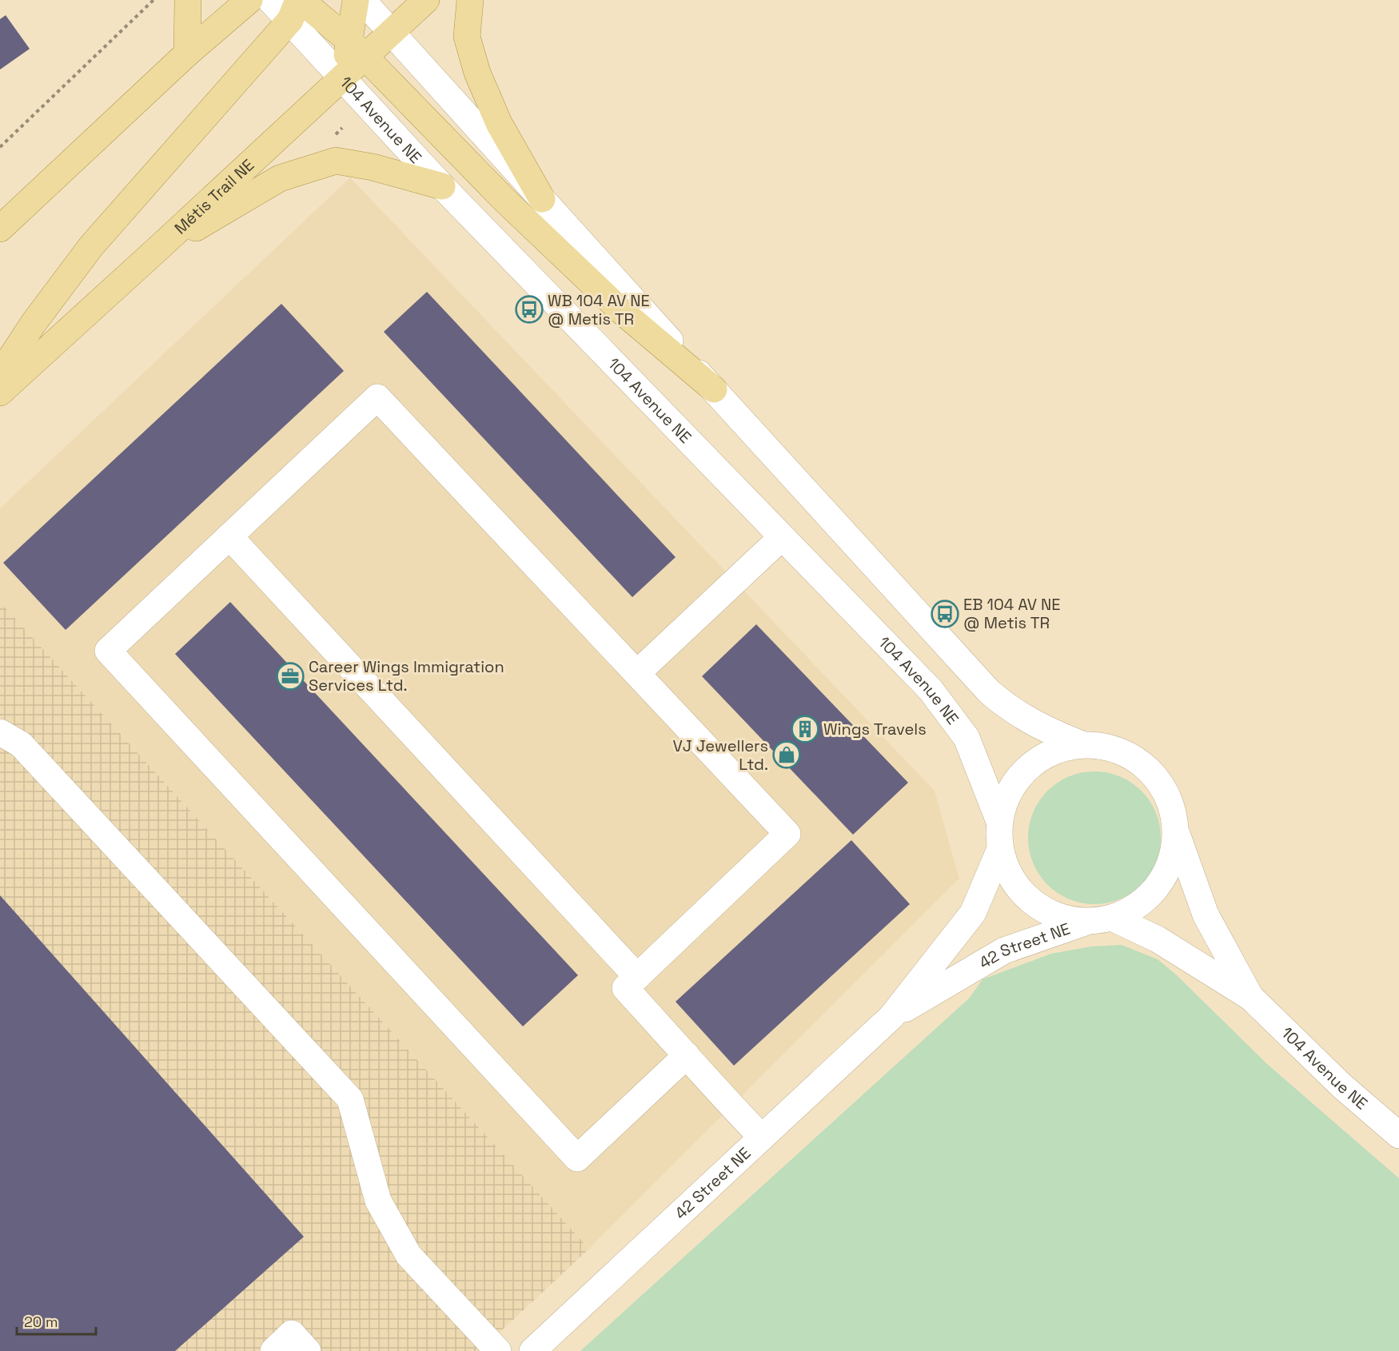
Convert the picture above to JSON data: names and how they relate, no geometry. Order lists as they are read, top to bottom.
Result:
{
  "streets": {
    "main road": ["Métis Trail NE"],
    "street": ["104 Avenue NE", "42 Street NE"]
  },
  "crossings": [
    ["104 Avenue NE", "Métis Trail NE"]
  ],
  "places": {
    "bus stop": ["WB 104 AV NE @ Metis TR", "EB 104 AV NE @ Metis TR"],
    "office": ["Career Wings Immigration Services Ltd."],
    "building": ["Wings Travels"],
    "shop": ["VJ Jewellers Ltd."]
  },
  "scale_bar": "20 m"
}
